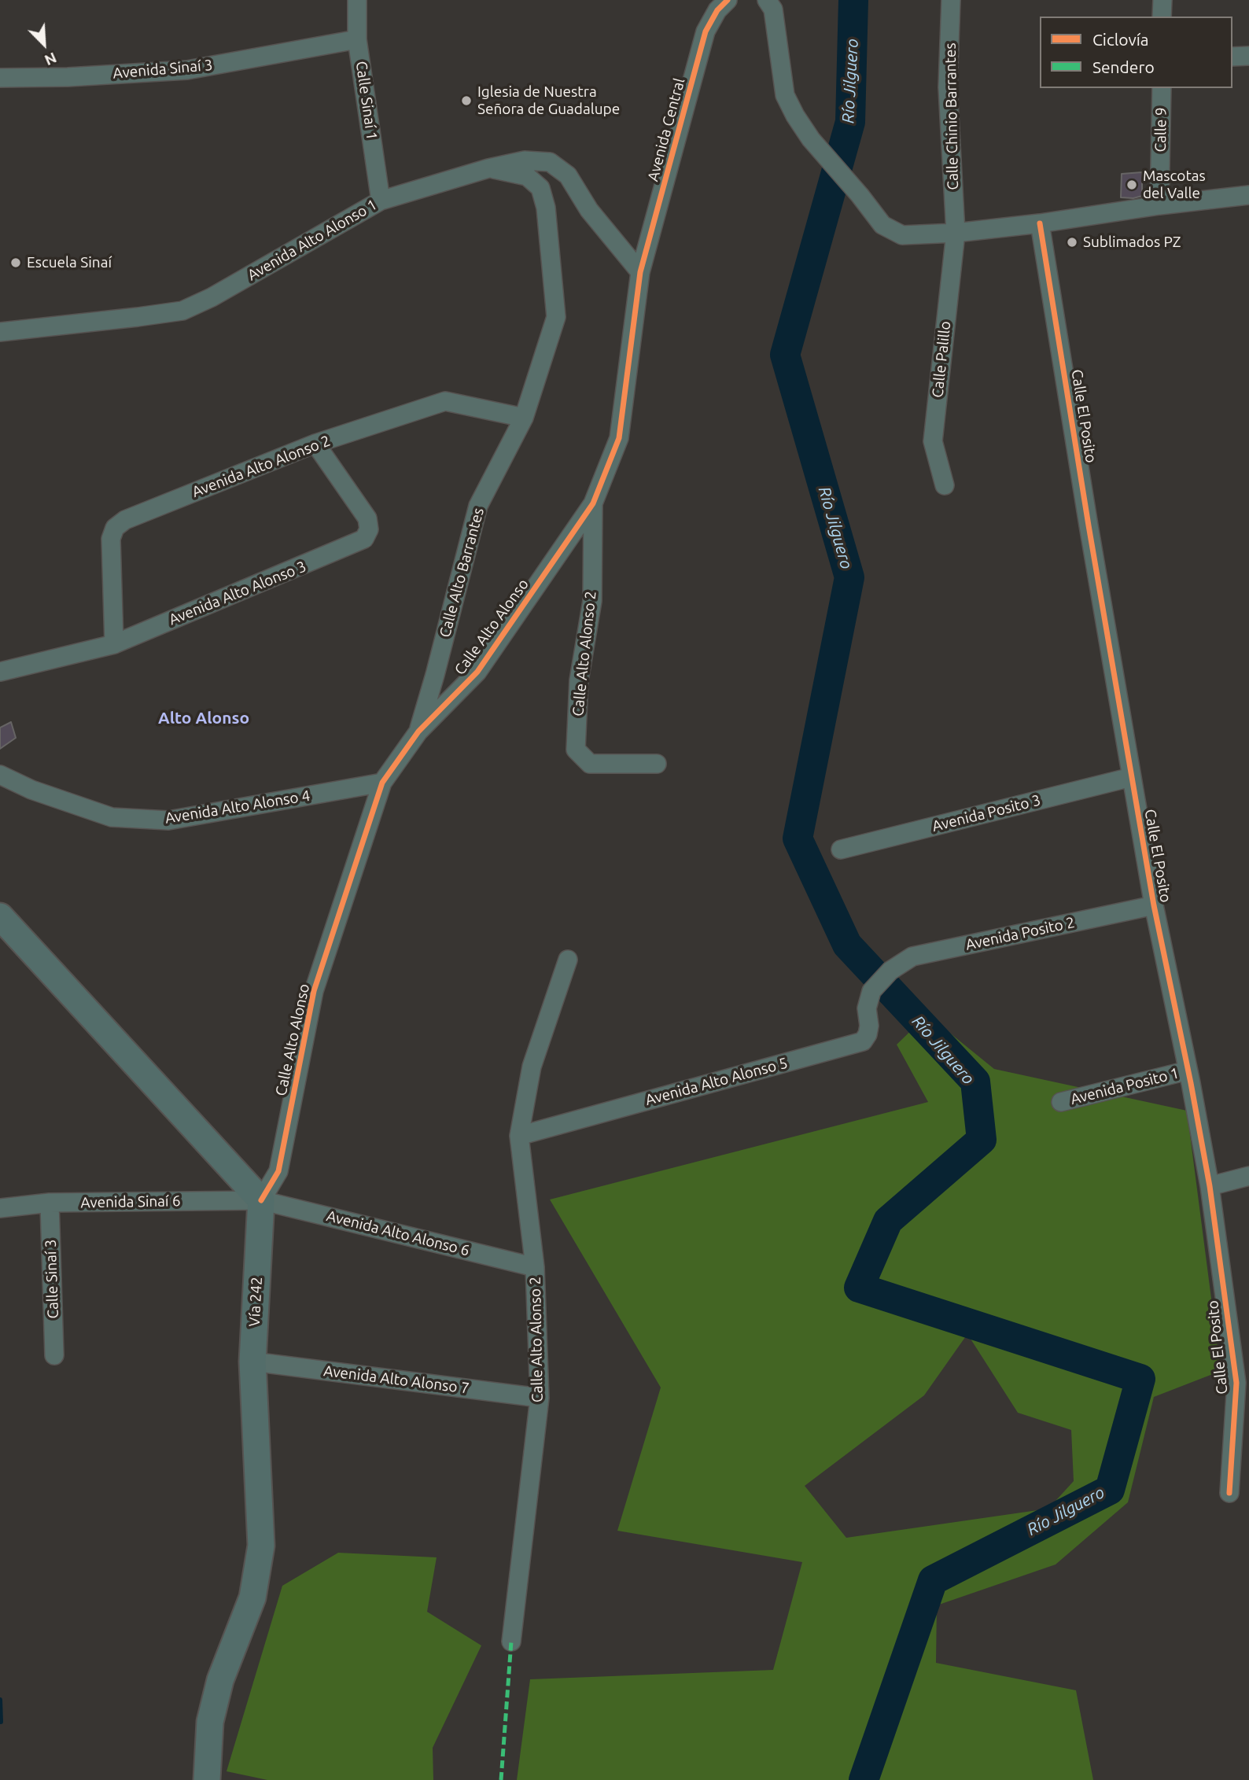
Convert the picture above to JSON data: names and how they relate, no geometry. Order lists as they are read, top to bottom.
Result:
{
  "streets": {
    "main road": ["Vía 242"],
    "street": [
      "Avenida Sinaí 3",
      "Calle Sinaí 1",
      "Calle Chinio Barrantes",
      "Avenida Central",
      "Calle 9",
      "Avenida Alto Alonso 1",
      "Calle Palillo",
      "Calle El Posito",
      "Avenida Alto Alonso 2",
      "Calle Alto Barrantes",
      "Avenida Alto Alonso 3",
      "Calle Alto Alonso",
      "Calle Alto Alonso 2",
      "Avenida Alto Alonso 4",
      "Avenida Posito 3",
      "Avenida Posito 2",
      "Avenida Alto Alonso 5",
      "Avenida Posito 1",
      "Avenida Sinaí 6",
      "Avenida Alto Alonso 6",
      "Calle Sinaí 3",
      "Avenida Alto Alonso 7"
    ]
  },
  "crossings": [
    ["Avenida Sinaí 3", "Calle Sinaí 1"],
    ["Calle Sinaí 1", "Avenida Alto Alonso 1"],
    ["Calle Chinio Barrantes", "Calle Palillo"],
    ["Avenida Central", "Avenida Alto Alonso 1"],
    ["Avenida Central", "Calle Alto Alonso"],
    ["Avenida Alto Alonso 1", "Calle Alto Barrantes"],
    ["Avenida Alto Alonso 1", "Calle Alto Alonso"],
    ["Calle El Posito", "Avenida Posito 3"],
    ["Calle El Posito", "Avenida Posito 2"],
    ["Calle El Posito", "Avenida Posito 1"],
    ["Avenida Alto Alonso 2", "Calle Alto Barrantes"],
    ["Avenida Alto Alonso 2", "Avenida Alto Alonso 3"],
    ["Calle Alto Barrantes", "Calle Alto Alonso"],
    ["Calle Alto Alonso", "Calle Alto Alonso 2"],
    ["Calle Alto Alonso", "Avenida Alto Alonso 4"],
    ["Calle Alto Alonso", "Avenida Sinaí 6"],
    ["Calle Alto Alonso", "Avenida Alto Alonso 6"],
    ["Calle Alto Alonso", "Vía 242"],
    ["Calle Alto Alonso 2", "Avenida Alto Alonso 5"],
    ["Calle Alto Alonso 2", "Avenida Alto Alonso 6"],
    ["Calle Alto Alonso 2", "Avenida Alto Alonso 7"],
    ["Avenida Posito 2", "Avenida Alto Alonso 5"],
    ["Avenida Sinaí 6", "Avenida Alto Alonso 6"],
    ["Avenida Sinaí 6", "Calle Sinaí 3"],
    ["Avenida Sinaí 6", "Vía 242"],
    ["Avenida Alto Alonso 6", "Vía 242"],
    ["Vía 242", "Avenida Alto Alonso 7"]
  ],
  "districts": ["Alto Alonso"],
  "water": ["Río Jilguero"],
  "places": [
    "Iglesia de Nuestra Señora de Guadalupe",
    "Mascotas del Valle",
    "Sublimados PZ",
    "Escuela Sinaí"
  ],
  "legend": ["Ciclovía", "Sendero"],
  "north": "bottom right"
}
